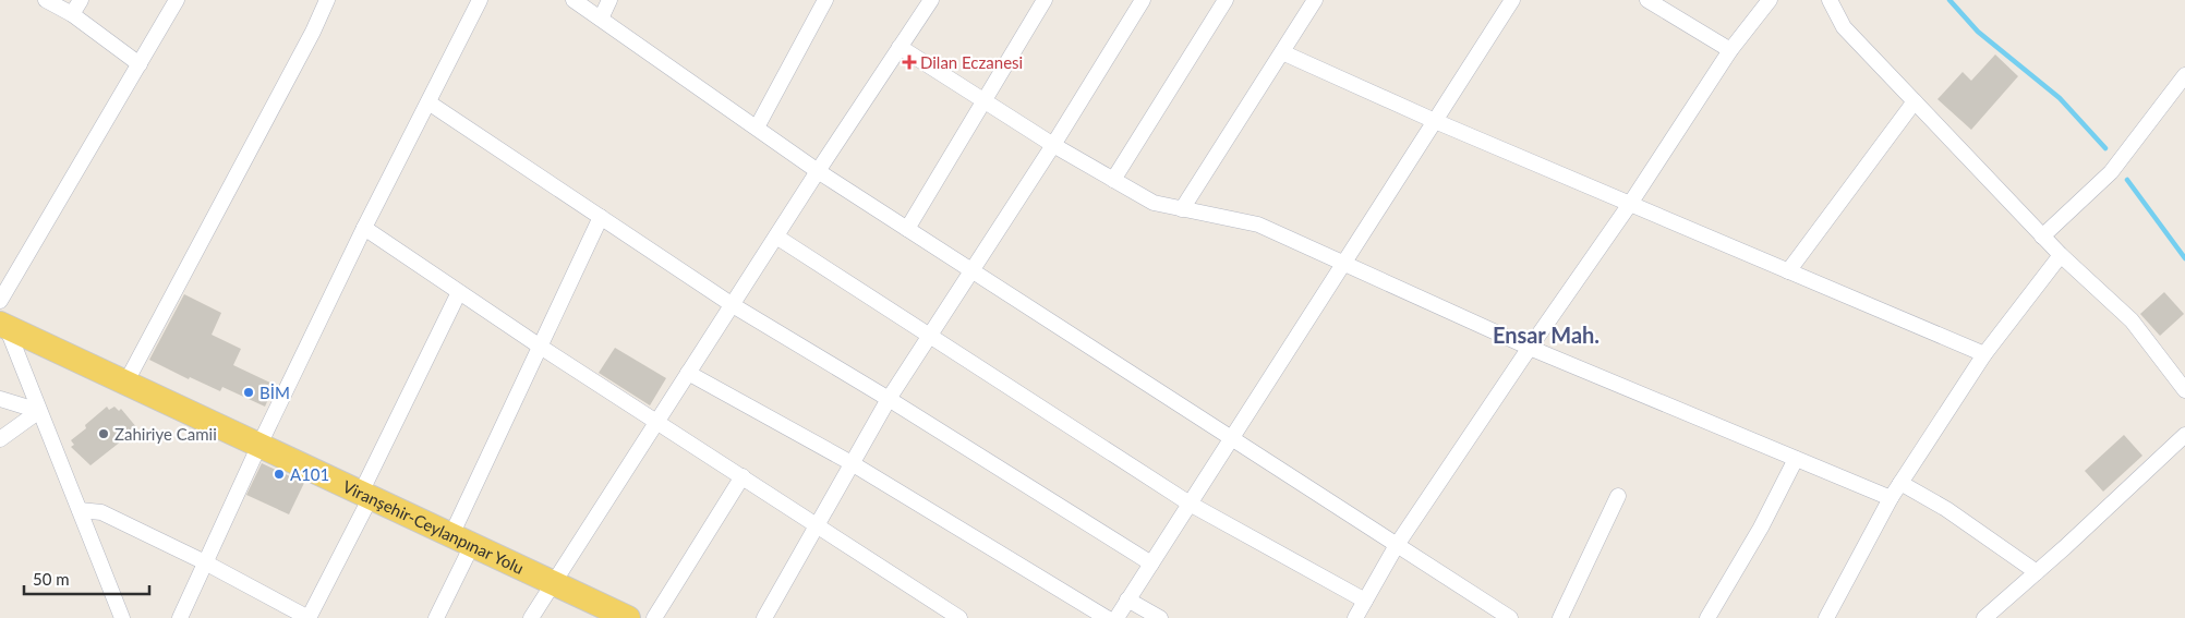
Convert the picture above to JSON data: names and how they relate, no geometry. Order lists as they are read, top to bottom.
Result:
{
  "streets": {
    "main road": ["Viranşehir-Ceylanpınar Yolu"]
  },
  "districts": ["Ensar Mah."],
  "places": {
    "health": ["Dilan Eczanesi"],
    "other": ["BİM", "Zahiriye Camii", "A101"]
  },
  "scale_bar": "50 m"
}
